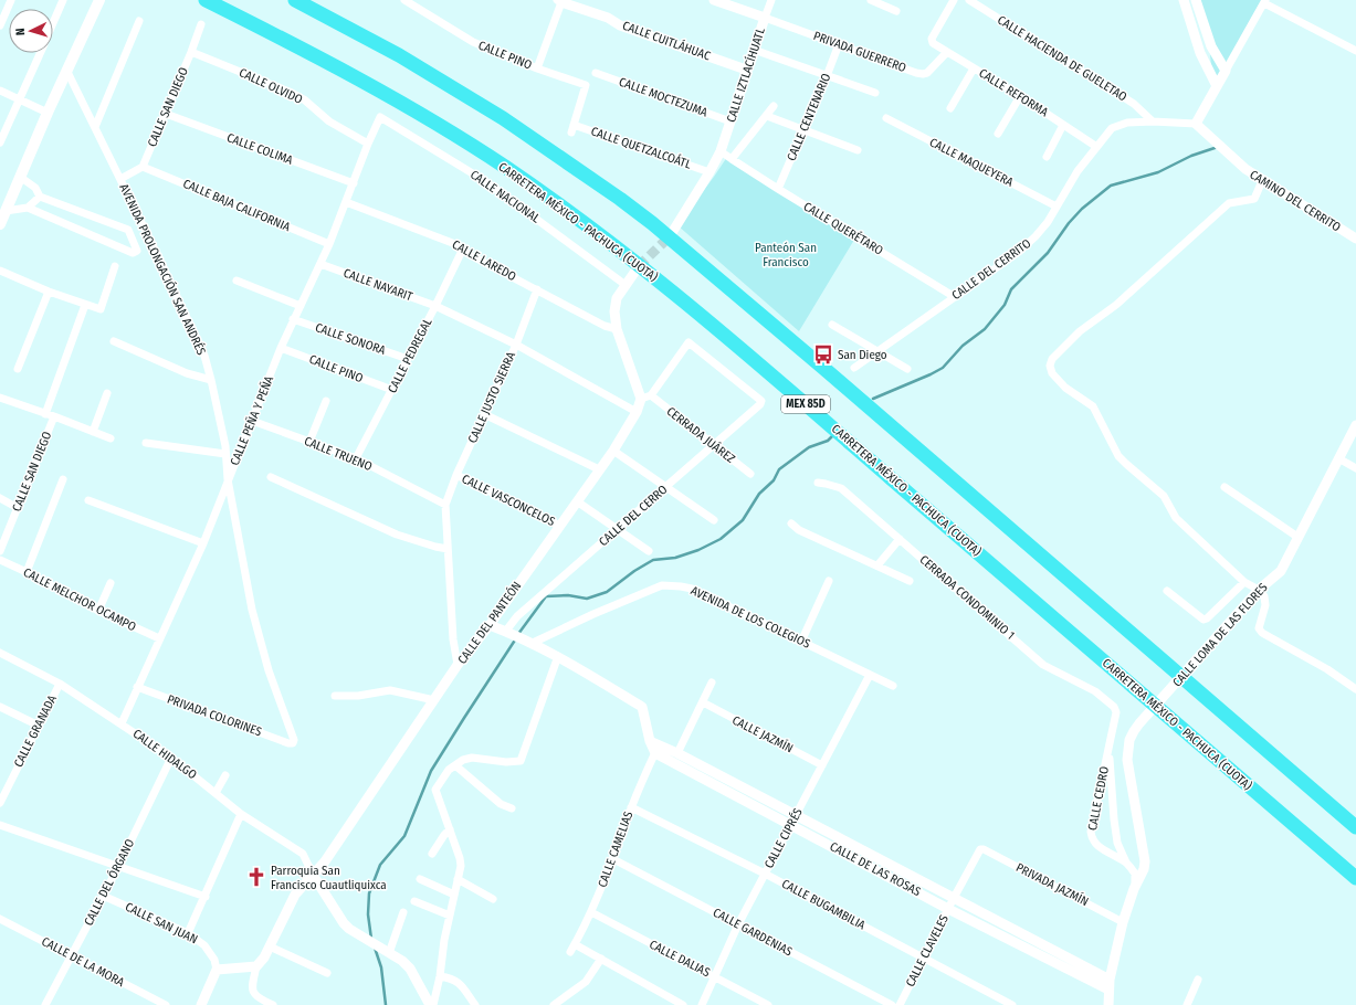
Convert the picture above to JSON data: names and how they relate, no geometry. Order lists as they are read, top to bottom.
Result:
{
  "streets": {
    "highway": ["CARRETERA MÉXICO - PACHUCA (CUOTA)", "MEX 85D"],
    "street": [
      "CALLE CUITLÁHUAC",
      "PRIVADA GUERRERO",
      "CALLE PINO",
      "CALLE HACIENDA DE GUELETAO",
      "CALLE IZTLACÍHUATL",
      "CALLE OLVIDO",
      "CALLE REFORMA",
      "CALLE MOCTEZUMA",
      "CALLE SAN DIEGO",
      "CALLE CENTENARIO",
      "CALLE QUETZALCOÁTL",
      "CALLE COLIMA",
      "CALLE MAQUEYERA",
      "CALLE NACIONAL",
      "CAMINO DEL CERRITO",
      "CALLE BAJA CALIFORNIA",
      "CALLE QUERÉTARO",
      "CALLE LAREDO",
      "AVENIDA PROLONGACIÓN SAN ANDRÉS",
      "CALLE DEL CERRITO",
      "CALLE NAYARIT",
      "CALLE SONORA",
      "CALLE PEDREGAL",
      "CALLE JUSTO SIERRA",
      "CALLE PEÑA Y PEÑA",
      "CERRADA JUÁREZ",
      "CALLE TRUENO",
      "CALLE VASCONCELOS",
      "CALLE DEL CERRO",
      "CERRADA CONDOMINIO 1",
      "CALLE MELCHOR OCAMPO",
      "AVENIDA DE LOS COLEGIOS",
      "CALLE DEL PANTEÓN",
      "CALLE LOMA DE LAS FLORES",
      "PRIVADA COLORINES",
      "CALLE GRANADA",
      "CALLE JAZMÍN",
      "CALLE HIDALGO",
      "CALLE CEDRO",
      "CALLE CIPRÉS",
      "CALLE CAMELIAS",
      "CALLE DE LAS ROSAS",
      "CALLE DEL ÓRGANO",
      "PRIVADA JAZMÍN",
      "CALLE BUGAMBILIA",
      "CALLE SAN JUAN",
      "CALLE GARDENIAS",
      "CALLE CLAVELES",
      "CALLE DALIAS",
      "CALLE DE LA MORA"
    ]
  },
  "crossings": [
    ["CALLE CUITLÁHUAC", "CALLE IZTLACÍHUATL"],
    ["PRIVADA GUERRERO", "CALLE IZTLACÍHUATL"],
    ["PRIVADA GUERRERO", "CALLE REFORMA"],
    ["PRIVADA GUERRERO", "CALLE CENTENARIO"],
    ["CALLE PINO", "CALLE QUETZALCOÁTL"],
    ["CALLE PINO", "CALLE PEDREGAL"],
    ["CALLE PINO", "CALLE PEÑA Y PEÑA"],
    ["CALLE HACIENDA DE GUELETAO", "CALLE DEL CERRITO"],
    ["CALLE IZTLACÍHUATL", "CALLE MOCTEZUMA"],
    ["CALLE IZTLACÍHUATL", "CALLE QUETZALCOÁTL"],
    ["CALLE IZTLACÍHUATL", "CALLE QUERÉTARO"],
    ["CALLE OLVIDO", "CALLE SAN DIEGO"],
    ["CALLE OLVIDO", "CALLE PEÑA Y PEÑA"],
    ["CALLE REFORMA", "CALLE DEL CERRITO"],
    ["CALLE SAN DIEGO", "CALLE COLIMA"],
    ["CALLE SAN DIEGO", "CALLE BAJA CALIFORNIA"],
    ["CALLE CENTENARIO", "CALLE QUERÉTARO"],
    ["CALLE COLIMA", "CALLE PEÑA Y PEÑA"],
    ["CALLE MAQUEYERA", "CALLE DEL CERRITO"],
    ["CALLE NACIONAL", "CALLE PEÑA Y PEÑA"],
    ["CAMINO DEL CERRITO", "CALLE DEL CERRITO"],
    ["CALLE BAJA CALIFORNIA", "CALLE PEÑA Y PEÑA"],
    ["CALLE QUERÉTARO", "CALLE DEL CERRITO"],
    ["CALLE LAREDO", "CALLE PEDREGAL"],
    ["CALLE LAREDO", "CALLE JUSTO SIERRA"],
    ["CALLE LAREDO", "CALLE PEÑA Y PEÑA"],
    ["AVENIDA PROLONGACIÓN SAN ANDRÉS", "CALLE PEÑA Y PEÑA"],
    ["AVENIDA PROLONGACIÓN SAN ANDRÉS", "PRIVADA COLORINES"],
    ["CALLE NAYARIT", "CALLE PEDREGAL"],
    ["CALLE NAYARIT", "CALLE JUSTO SIERRA"],
    ["CALLE NAYARIT", "CALLE PEÑA Y PEÑA"],
    ["CALLE NAYARIT", "CALLE DEL PANTEÓN"],
    ["CALLE SONORA", "CALLE PEDREGAL"],
    ["CALLE SONORA", "CALLE PEÑA Y PEÑA"],
    ["CALLE PEDREGAL", "CALLE TRUENO"],
    ["CALLE JUSTO SIERRA", "CALLE TRUENO"],
    ["CALLE JUSTO SIERRA", "CALLE VASCONCELOS"],
    ["CALLE PEÑA Y PEÑA", "CALLE TRUENO"],
    ["CALLE PEÑA Y PEÑA", "CALLE MELCHOR OCAMPO"],
    ["CALLE PEÑA Y PEÑA", "PRIVADA COLORINES"],
    ["CALLE PEÑA Y PEÑA", "CALLE HIDALGO"],
    ["CERRADA JUÁREZ", "CALLE DEL CERRO"],
    ["CERRADA JUÁREZ", "CALLE DEL PANTEÓN"],
    ["CALLE VASCONCELOS", "CALLE DEL PANTEÓN"],
    ["CALLE DEL CERRO", "CALLE DEL PANTEÓN"],
    ["CERRADA CONDOMINIO 1", "CALLE CEDRO"],
    ["AVENIDA DE LOS COLEGIOS", "CALLE CIPRÉS"],
    ["CALLE DEL PANTEÓN", "CALLE HIDALGO"],
    ["CALLE LOMA DE LAS FLORES", "CALLE DE LAS ROSAS"],
    ["CALLE LOMA DE LAS FLORES", "PRIVADA JAZMÍN"],
    ["CALLE GRANADA", "CALLE HIDALGO"],
    ["CALLE JAZMÍN", "CALLE CIPRÉS"],
    ["CALLE HIDALGO", "CALLE DEL ÓRGANO"],
    ["CALLE CIPRÉS", "CALLE DE LAS ROSAS"],
    ["CALLE CIPRÉS", "CALLE BUGAMBILIA"],
    ["CALLE CIPRÉS", "CALLE GARDENIAS"],
    ["CALLE CIPRÉS", "CALLE DALIAS"],
    ["CALLE CAMELIAS", "CALLE DE LAS ROSAS"],
    ["CALLE CAMELIAS", "CALLE BUGAMBILIA"],
    ["CALLE CAMELIAS", "CALLE GARDENIAS"],
    ["CALLE CAMELIAS", "CALLE DALIAS"],
    ["CALLE DE LAS ROSAS", "CALLE CLAVELES"],
    ["CALLE DEL ÓRGANO", "CALLE SAN JUAN"],
    ["CALLE DEL ÓRGANO", "CALLE DE LA MORA"],
    ["PRIVADA JAZMÍN", "CALLE CLAVELES"],
    ["CALLE BUGAMBILIA", "CALLE CLAVELES"]
  ],
  "parks": ["Panteón San Francisco"],
  "places": {
    "bus stop": ["San Diego"],
    "church": ["Parroquia San Francisco Cuautliquixca"]
  },
  "north": "left"
}
